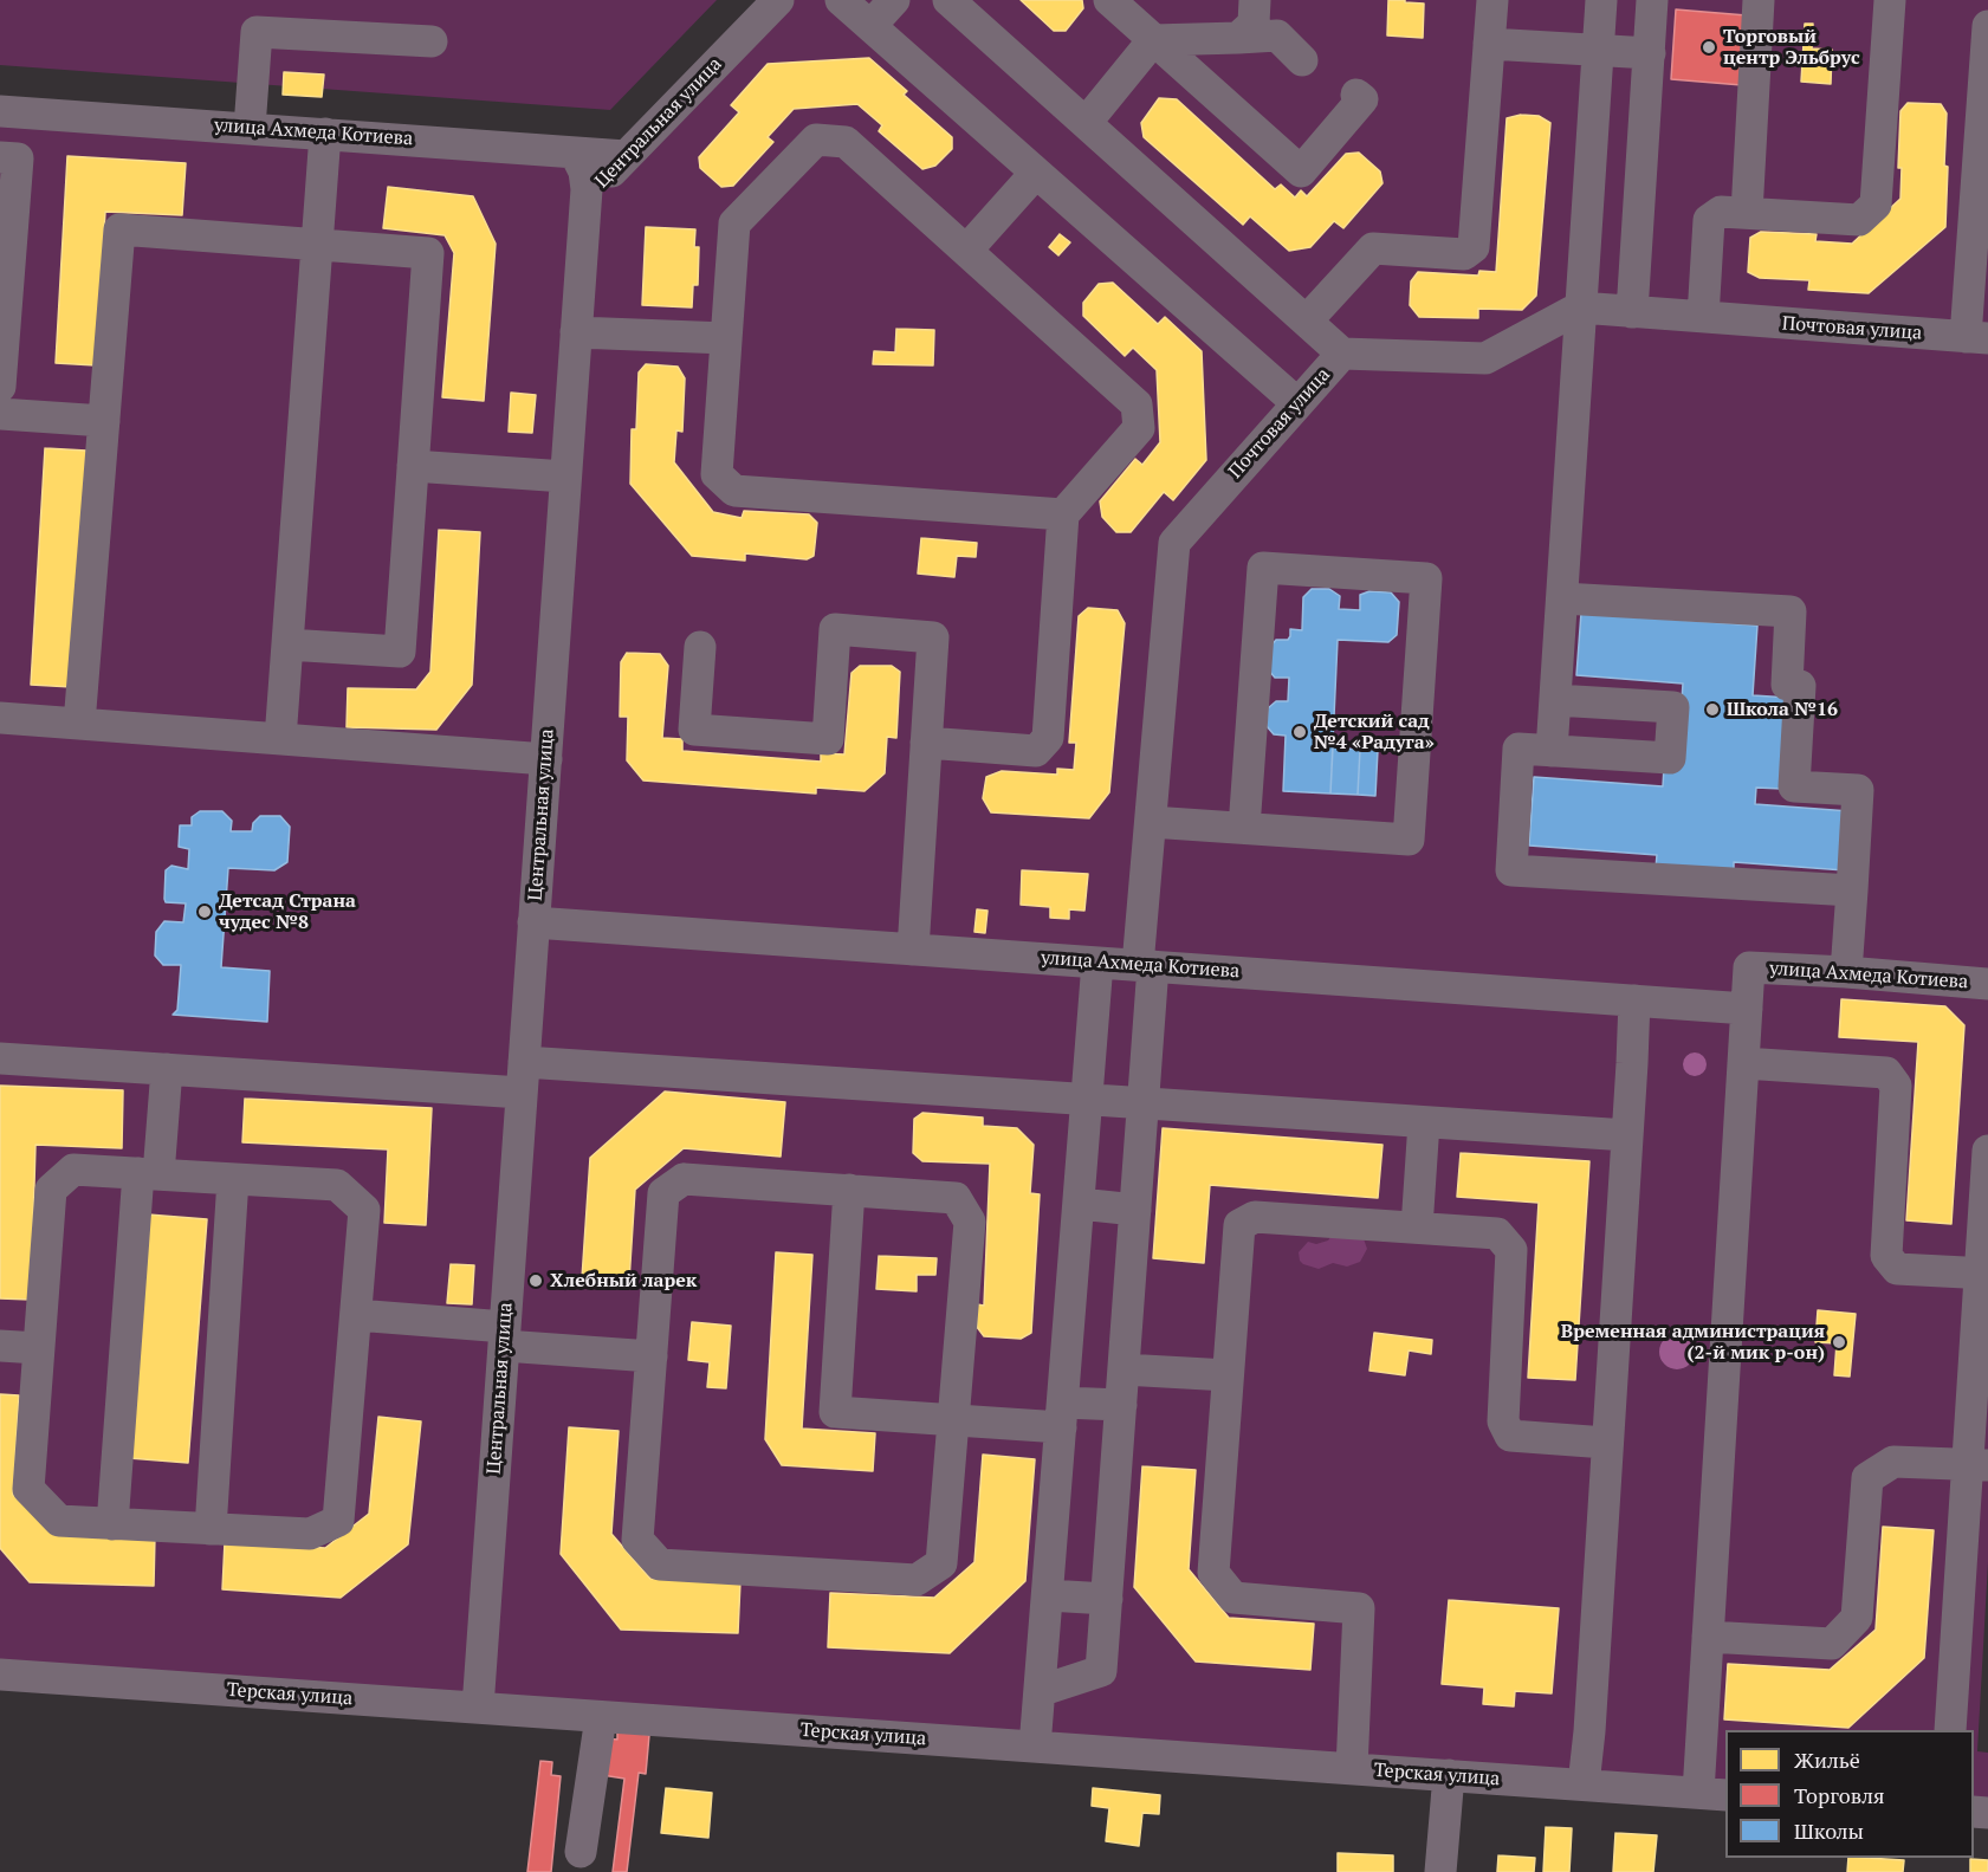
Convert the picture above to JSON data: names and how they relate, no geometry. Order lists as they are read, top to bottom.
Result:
{
  "streets": {
    "street": [
      "Центральная улица",
      "улица Ахмеда Котиева",
      "Почтовая улица",
      "Терская улица"
    ]
  },
  "crossings": [
    ["Центральная улица", "улица Ахмеда Котиева"],
    ["Центральная улица", "Терская улица"],
    ["улица Ахмеда Котиева", "Почтовая улица"]
  ],
  "places": [
    "Торговый центр Эльбрус",
    "Школа №16",
    "Детский сад №4 «Радуга»",
    "Детсад Страна чудес №8",
    "Хлебный ларек",
    "Временная администрация (2-й мик р-он)"
  ],
  "legend": ["Жильё", "Торговля", "Школы"]
}
